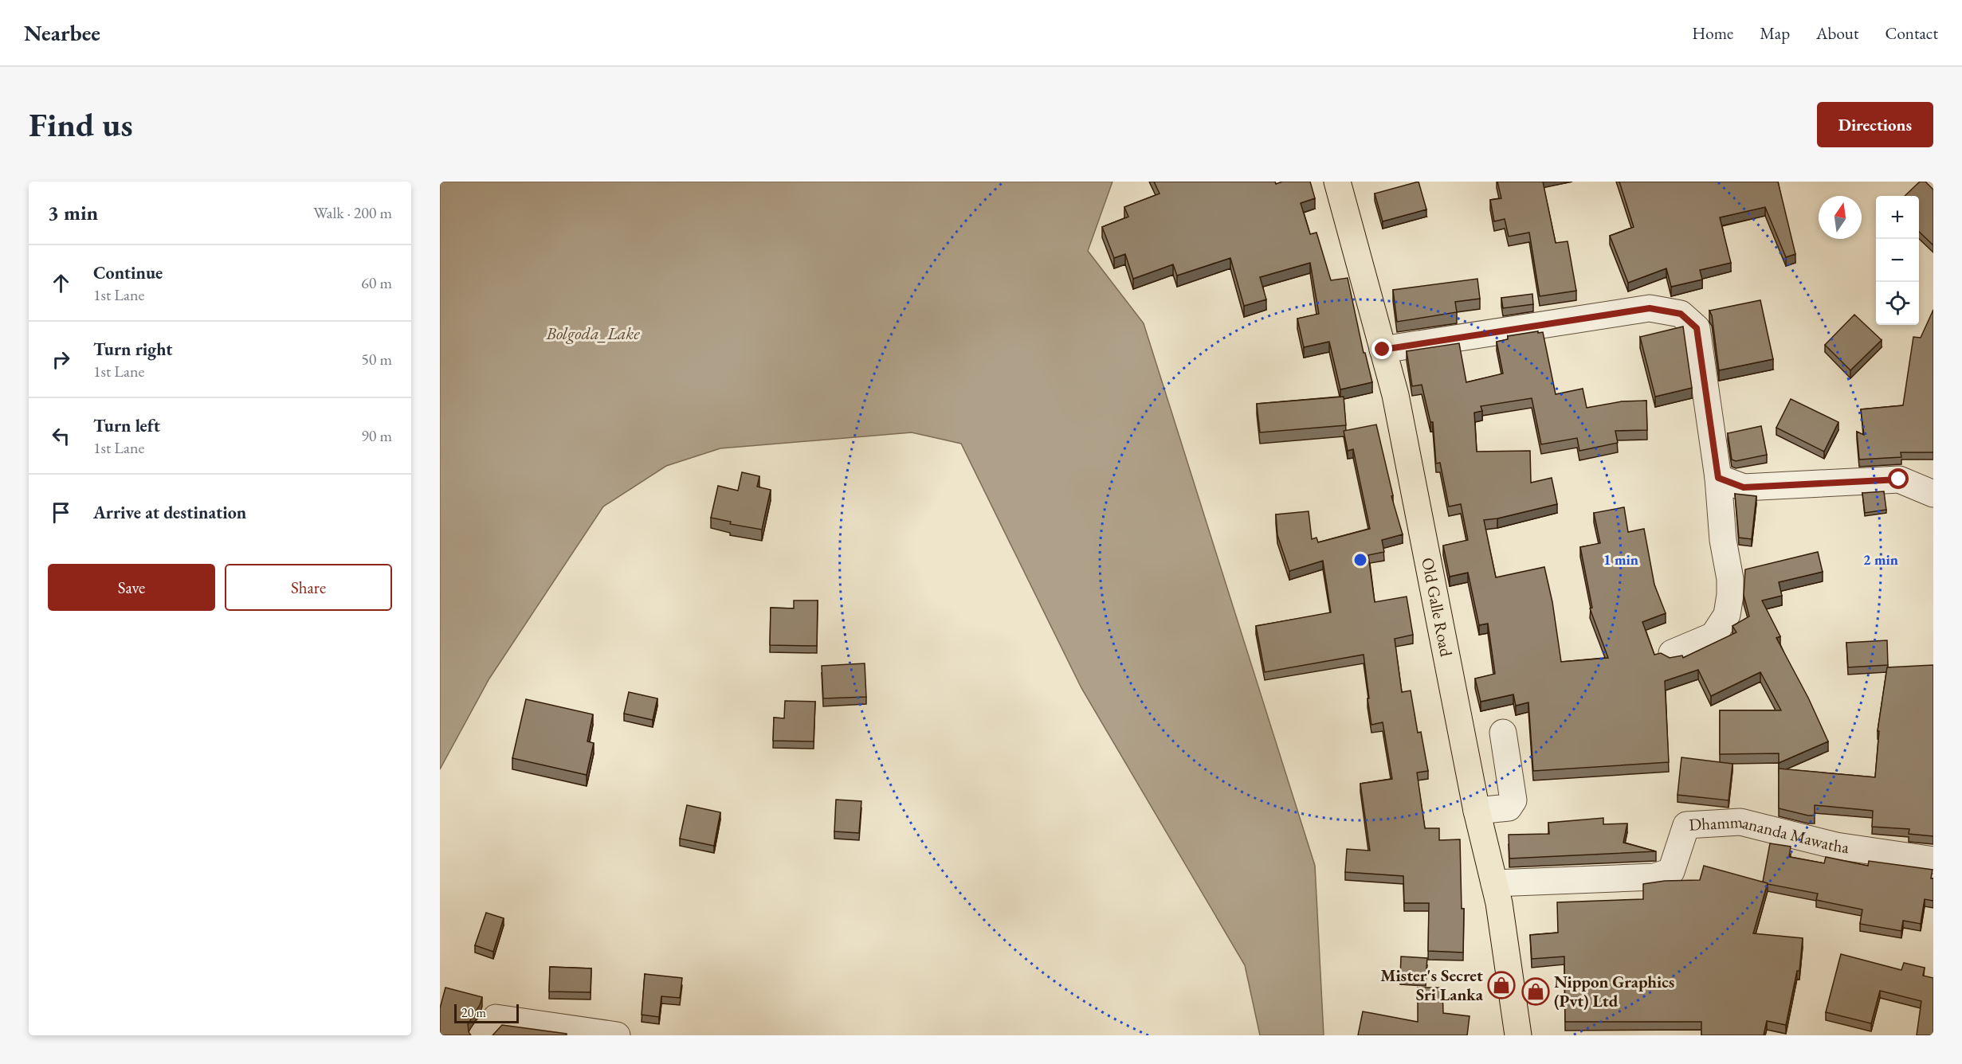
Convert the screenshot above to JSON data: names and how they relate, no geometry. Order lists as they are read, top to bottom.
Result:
{
  "streets": {
    "highway": ["Old Galle Road"],
    "street": ["Dhammananda Mawatha"]
  },
  "crossings": [
    ["Old Galle Road", "Dhammananda Mawatha"]
  ],
  "water": ["Bolgoda_Lake"],
  "places": {
    "shop": ["Mister's Secret Sri Lanka", "Nippon Graphics (Pvt) Ltd"]
  },
  "scale_bar": "20 m",
  "north": "top",
  "page": {
    "header": "Nearbee",
    "nav": [
      "Home",
      "Map",
      "About",
      "Contact"
    ],
    "buttons": [
      "Directions",
      ["Save", "Share"]
    ],
    "title": "Find us",
    "heading": ["3 min", "Walk · 200 m"],
    "map_buttons": ["+", "−"],
    "list": [
      ["Continue", "1st Lane", "60 m"],
      ["Turn right", "1st Lane", "50 m"],
      ["Turn left", "1st Lane", "90 m"],
      "Arrive at destination"
    ],
    "scale": "20 m"
  },
  "rings": ["1 min", "2 min"]
}
